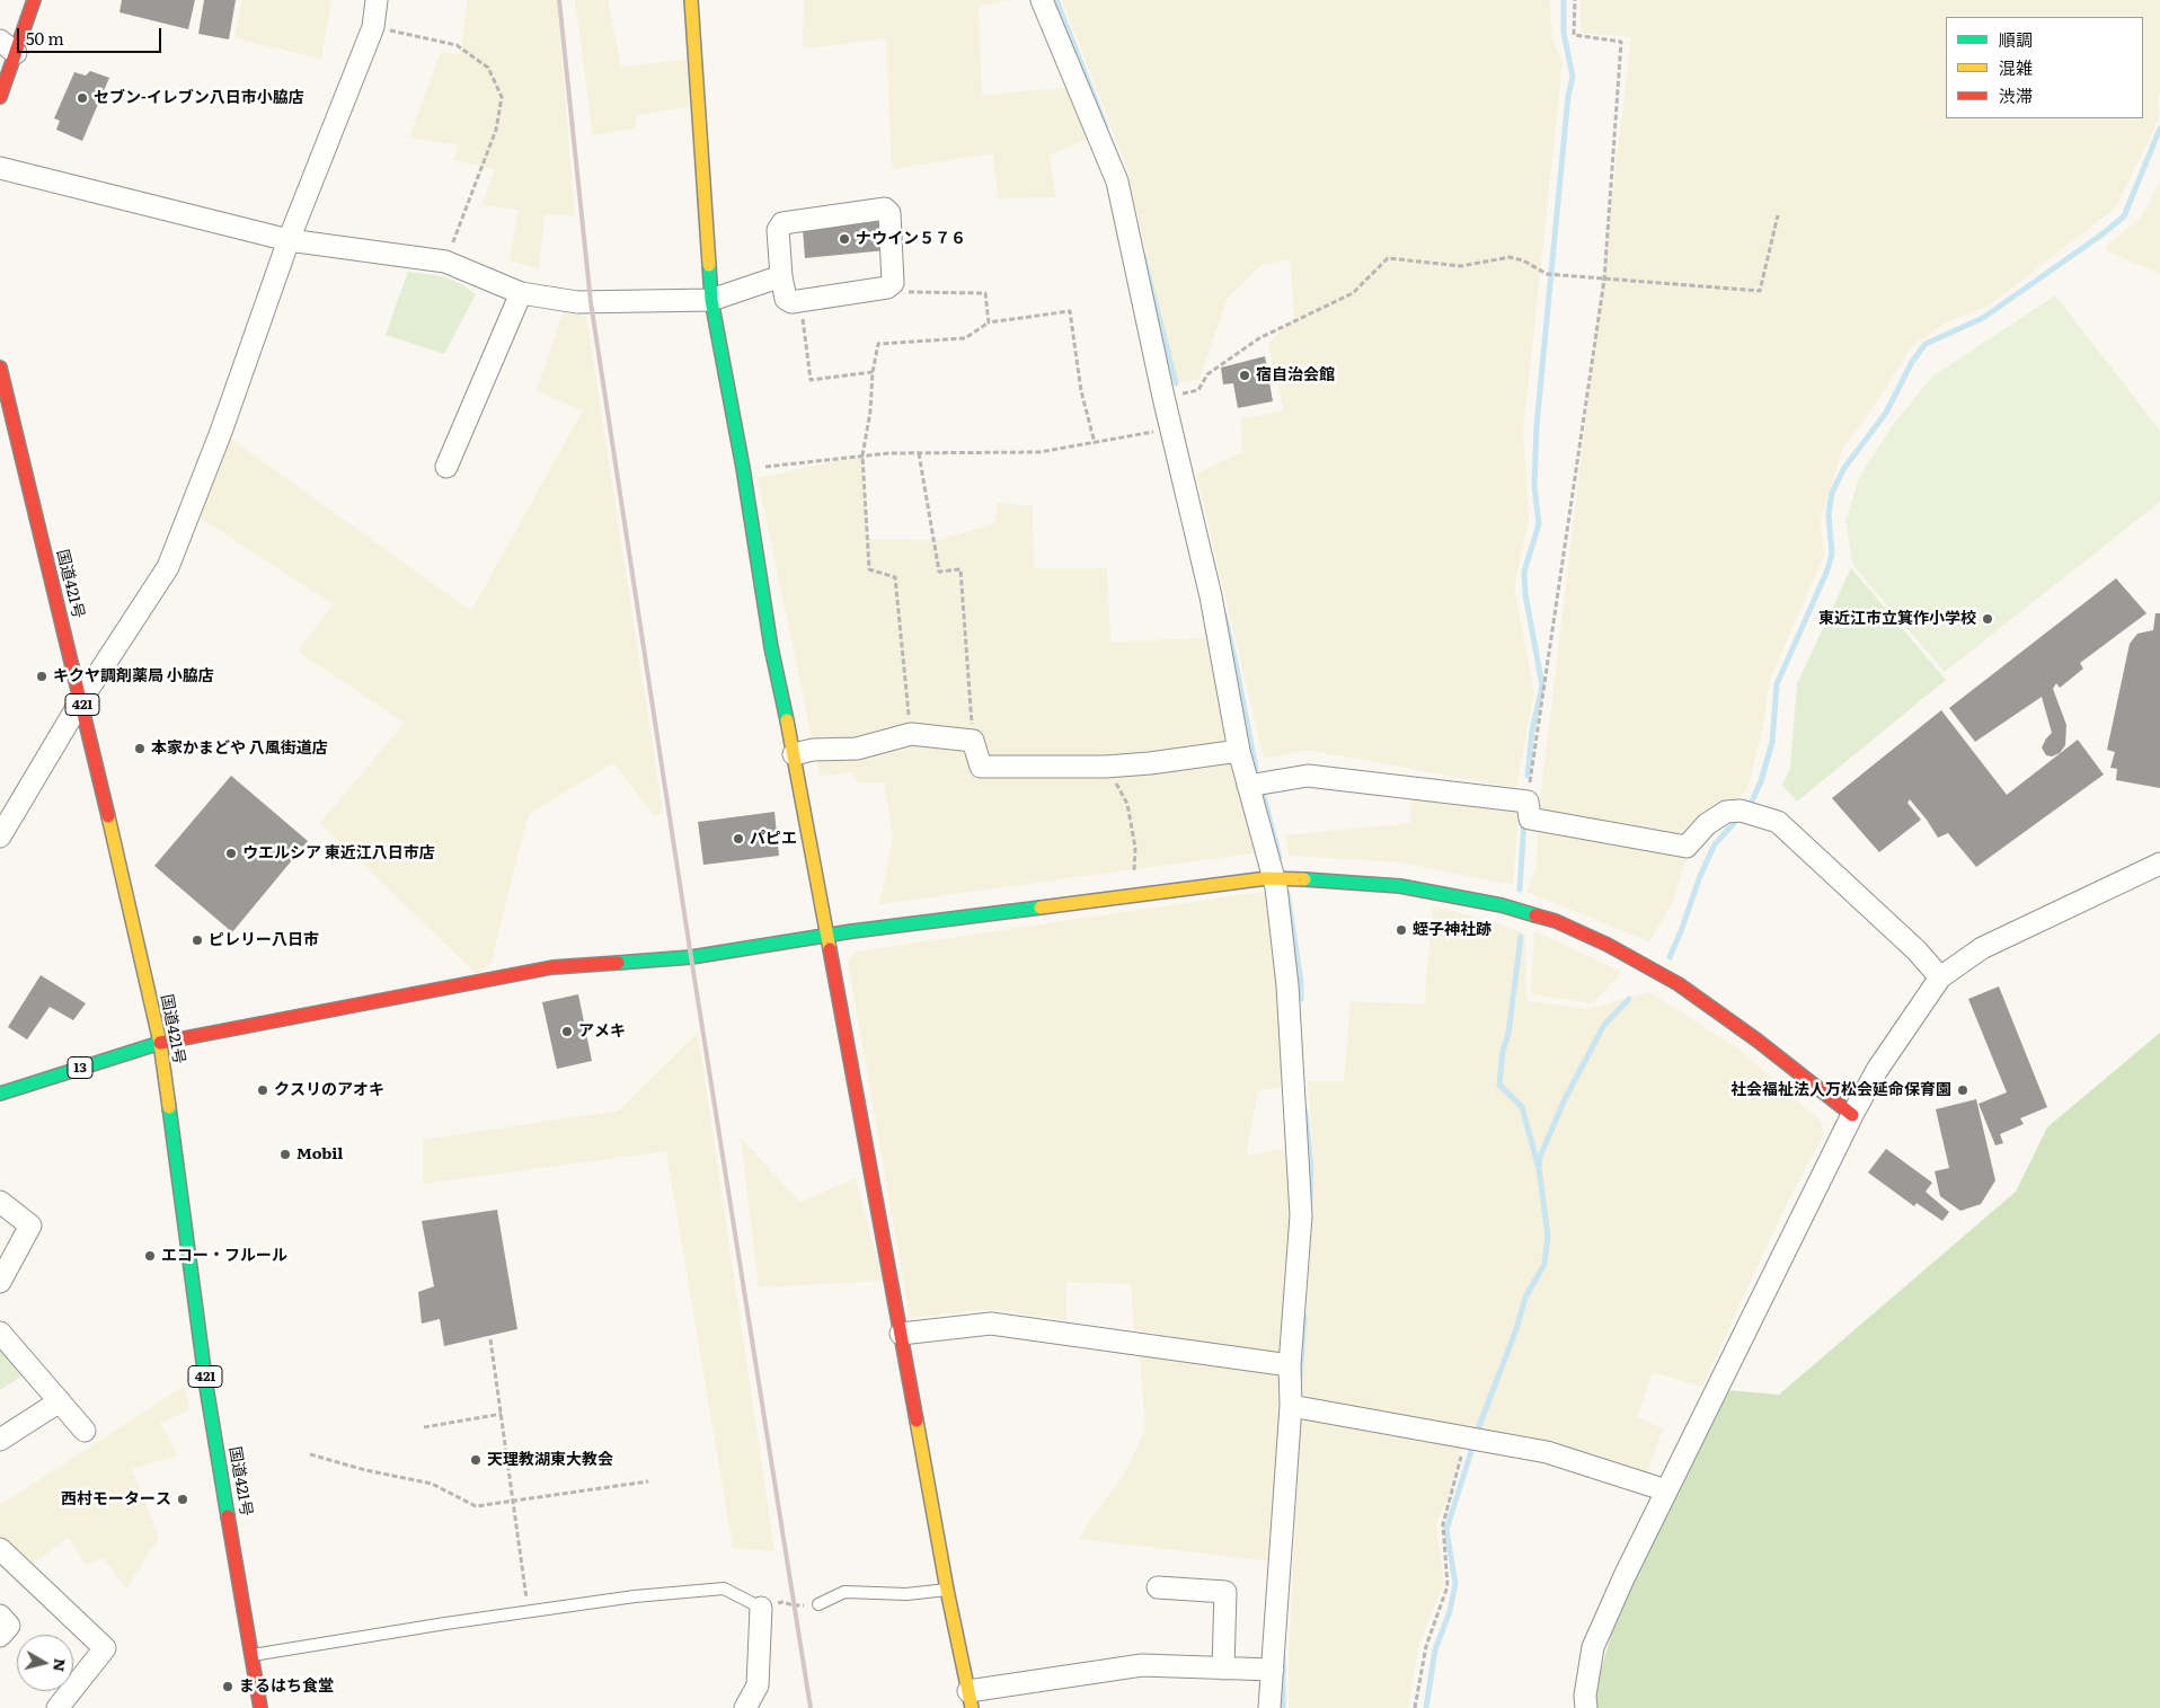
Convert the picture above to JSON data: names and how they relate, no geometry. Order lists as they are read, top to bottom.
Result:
{
  "streets": {
    "main road": ["国道421号", "421", "13"]
  },
  "crossings": [
    ["国道421号", "13"]
  ],
  "places": [
    "セブン-イレブン八日市小脇店",
    "ナウイン５７６",
    "宿自治会館",
    "東近江市立箕作小学校",
    "キクヤ調剤薬局 小脇店",
    "本家かまどや 八風街道店",
    "パピエ",
    "ウエルシア 東近江八日市店",
    "蛭子神社跡",
    "ピレリー八日市",
    "アメキ",
    "クスリのアオキ",
    "社会福祉法人万松会延命保育園",
    "Mobil",
    "エコー・フルール",
    "天理教湖東大教会",
    "西村モータース",
    "まるはち食堂"
  ],
  "legend": ["順調", "混雑", "渋滞"],
  "scale_bar": "50 m",
  "north": "right"
}
